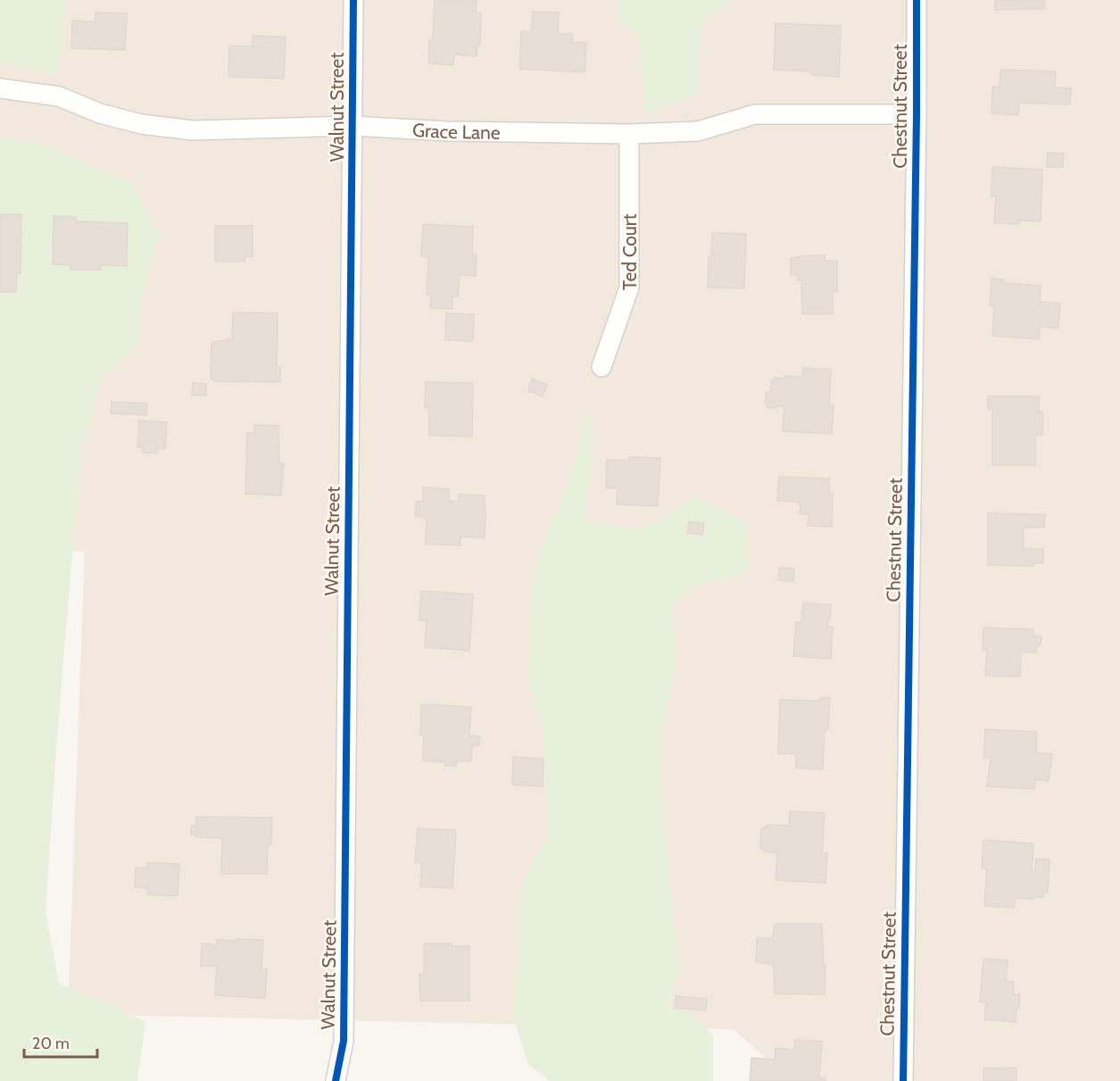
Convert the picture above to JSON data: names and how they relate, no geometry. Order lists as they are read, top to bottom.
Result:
{
  "streets": {
    "street": [
      "Chestnut Street",
      "Walnut Street",
      "Grace Lane",
      "Ted Court"
    ]
  },
  "crossings": [
    ["Chestnut Street", "Grace Lane"],
    ["Walnut Street", "Grace Lane"],
    ["Grace Lane", "Ted Court"]
  ],
  "scale_bar": "20 m"
}
